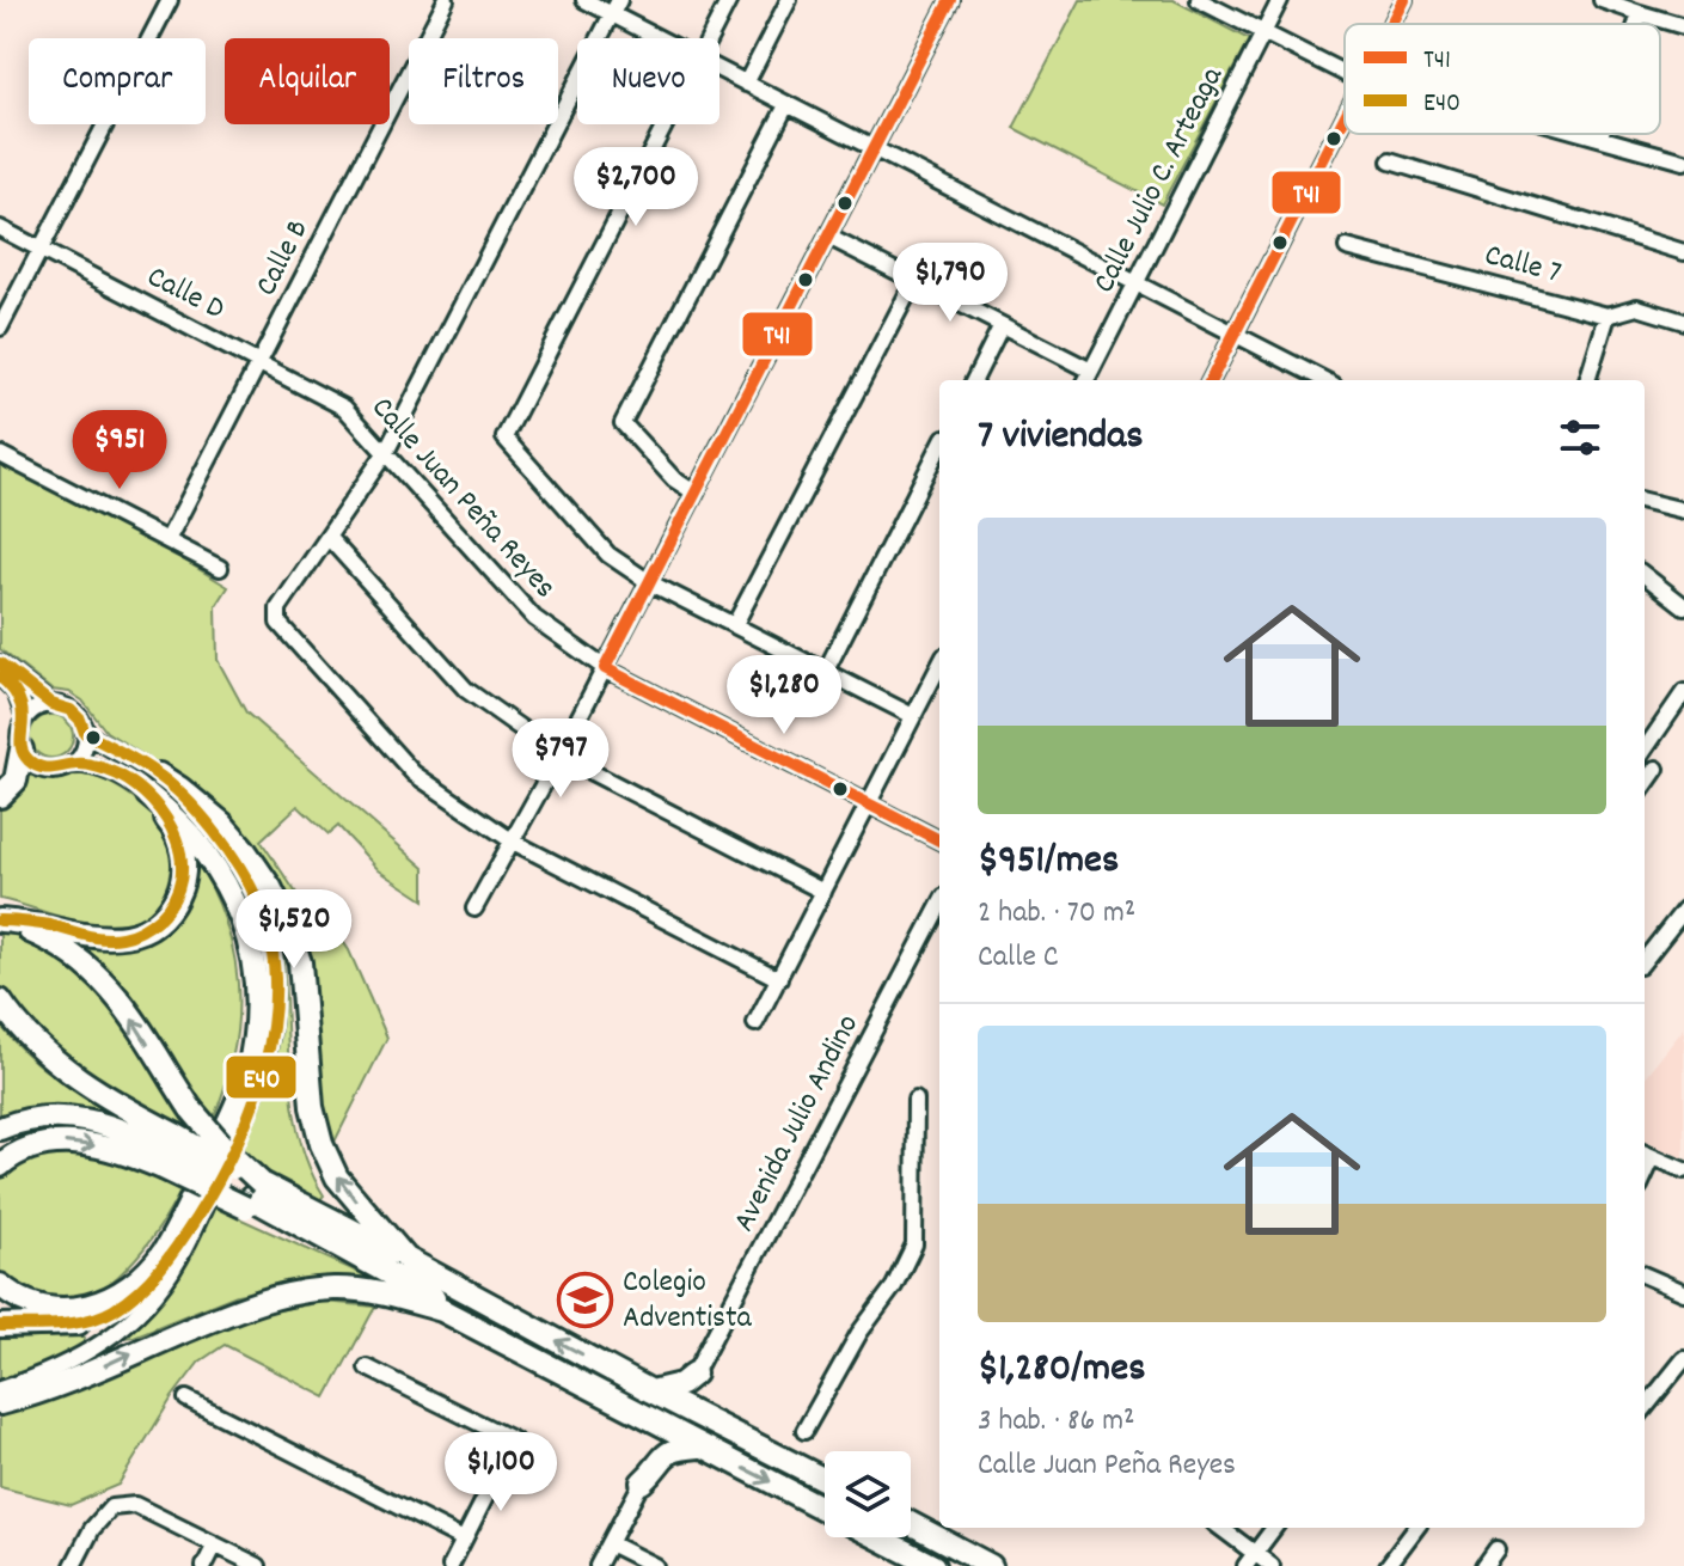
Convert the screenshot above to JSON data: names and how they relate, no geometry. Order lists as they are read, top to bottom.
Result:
{
  "streets": {
    "street": [
      "Calle Julio C. Arteaga",
      "Calle B",
      "Calle 7",
      "Calle D",
      "Calle Juan Peña Reyes",
      "Avenida Julio Andino"
    ]
  },
  "crossings": [
    ["Calle B", "Calle D"],
    ["Calle D", "Calle Juan Peña Reyes"]
  ],
  "places": {
    "school or university": ["Colegio Adventista"]
  },
  "lines": ["transit line T41", "transit line E40"],
  "legend": ["T41", "E40"],
  "page": {
    "chip": [
      "Comprar",
      "Alquilar",
      "Filtros",
      "Nuevo"
    ],
    "price": [
      "$2,700",
      "$1,790",
      "$951",
      "$1,280",
      "$797",
      "$1,520",
      "$1,100"
    ],
    "heading": "7 viviendas",
    "list": [
      {
        "name": "$951/mes",
        "note": "2 hab. · 70 m² · Calle C"
      },
      {
        "name": "$1,280/mes",
        "note": "3 hab. · 86 m² · Calle Juan Peña Reyes"
      }
    ]
  }
}
